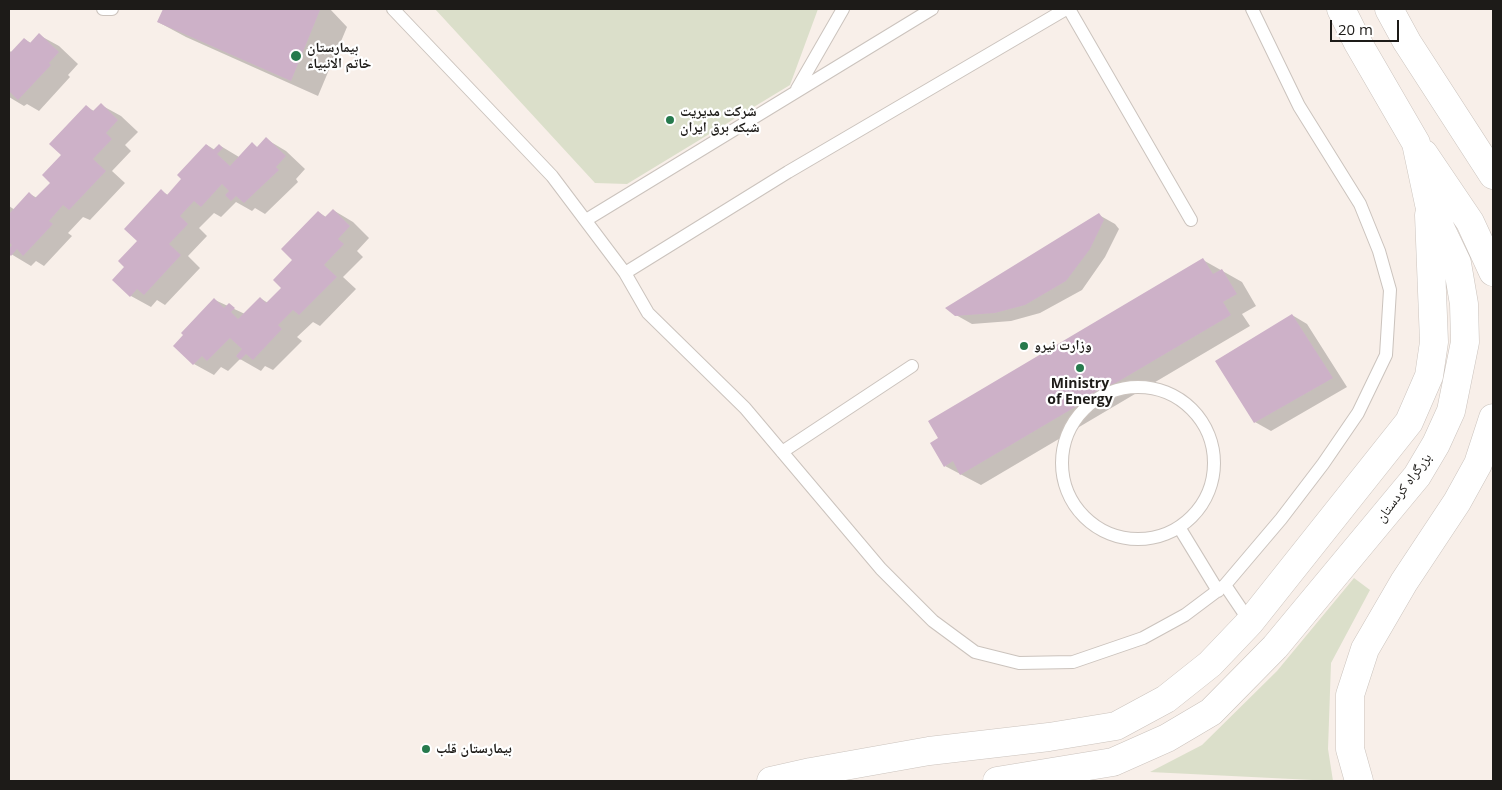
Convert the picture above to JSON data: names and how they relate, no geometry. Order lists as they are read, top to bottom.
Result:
{
  "streets": {
    "highway": ["بزرگراه کردستان"]
  },
  "places": [
    "بیمارستان خاتم الانبیاء",
    "شرکت مدیریت شبکه برق ایران",
    "وزارت نیرو",
    "Ministry of Energy",
    "بیمارستان قلب"
  ],
  "scale_bar": "20 m"
}
